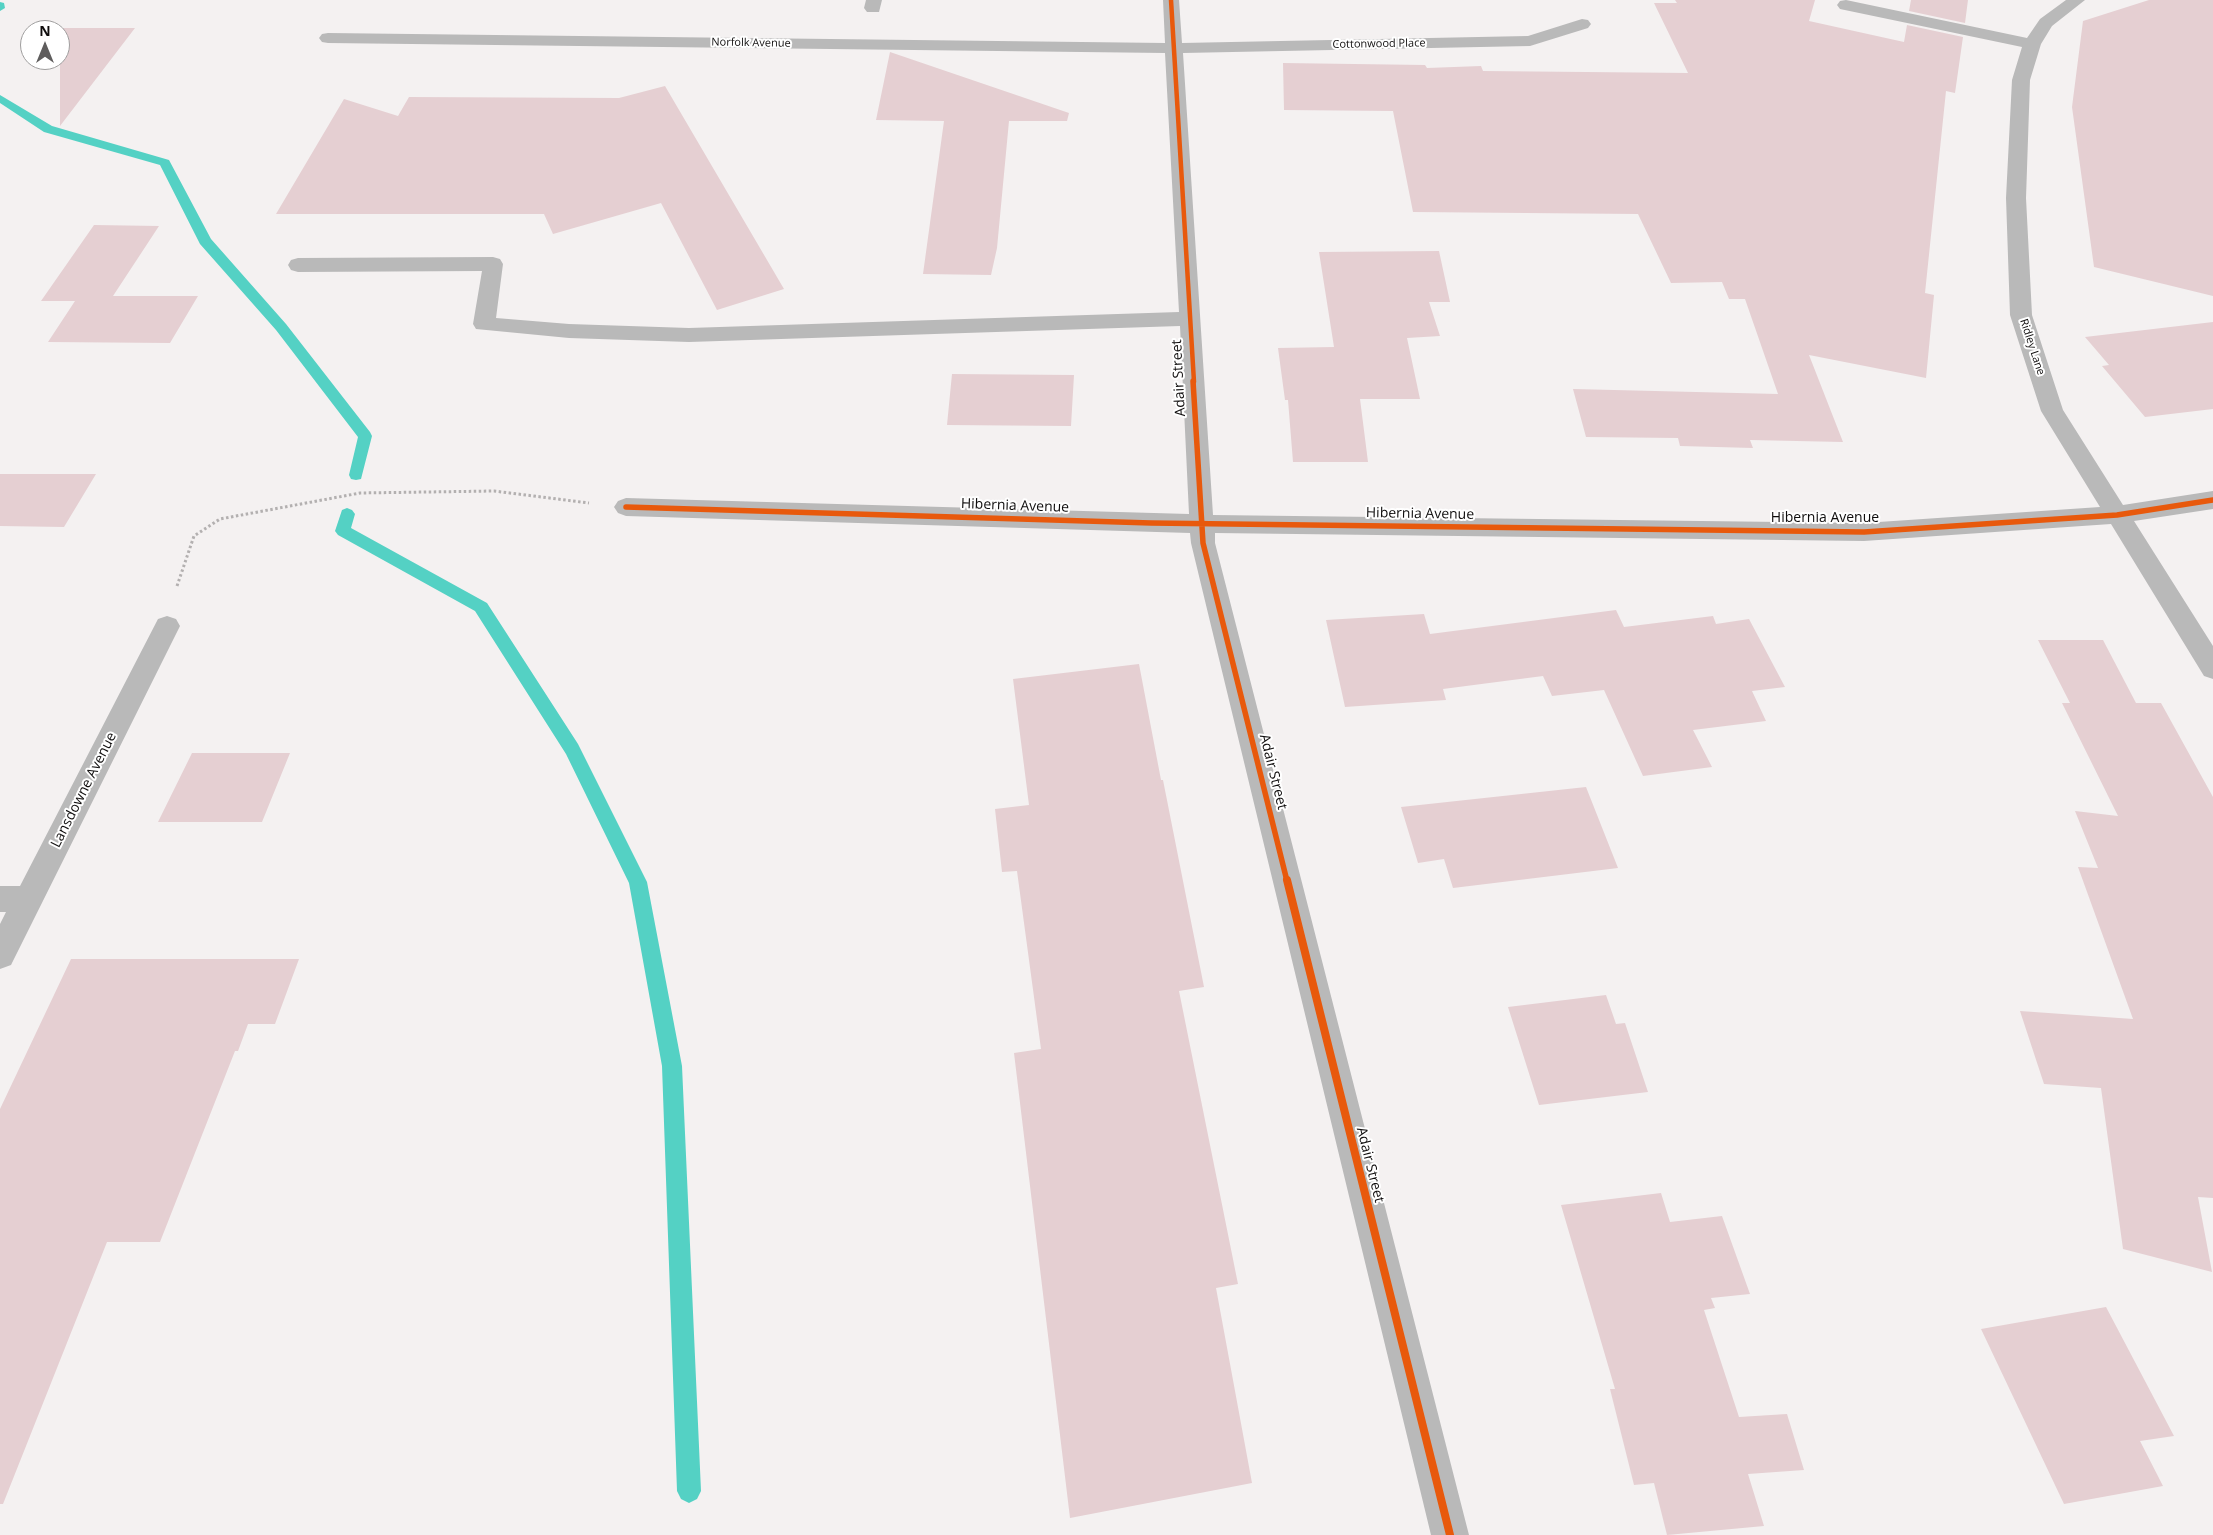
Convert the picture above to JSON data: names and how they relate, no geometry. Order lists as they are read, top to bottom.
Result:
{
  "streets": {
    "street": [
      "Norfolk Avenue",
      "Cottonwood Place",
      "Ridley Lane",
      "Adair Street",
      "Hibernia Avenue",
      "Lansdowne Avenue"
    ]
  },
  "crossings": [
    ["Norfolk Avenue", "Cottonwood Place"],
    ["Norfolk Avenue", "Adair Street"],
    ["Cottonwood Place", "Adair Street"],
    ["Ridley Lane", "Hibernia Avenue"],
    ["Adair Street", "Hibernia Avenue"]
  ],
  "north": "top"
}
